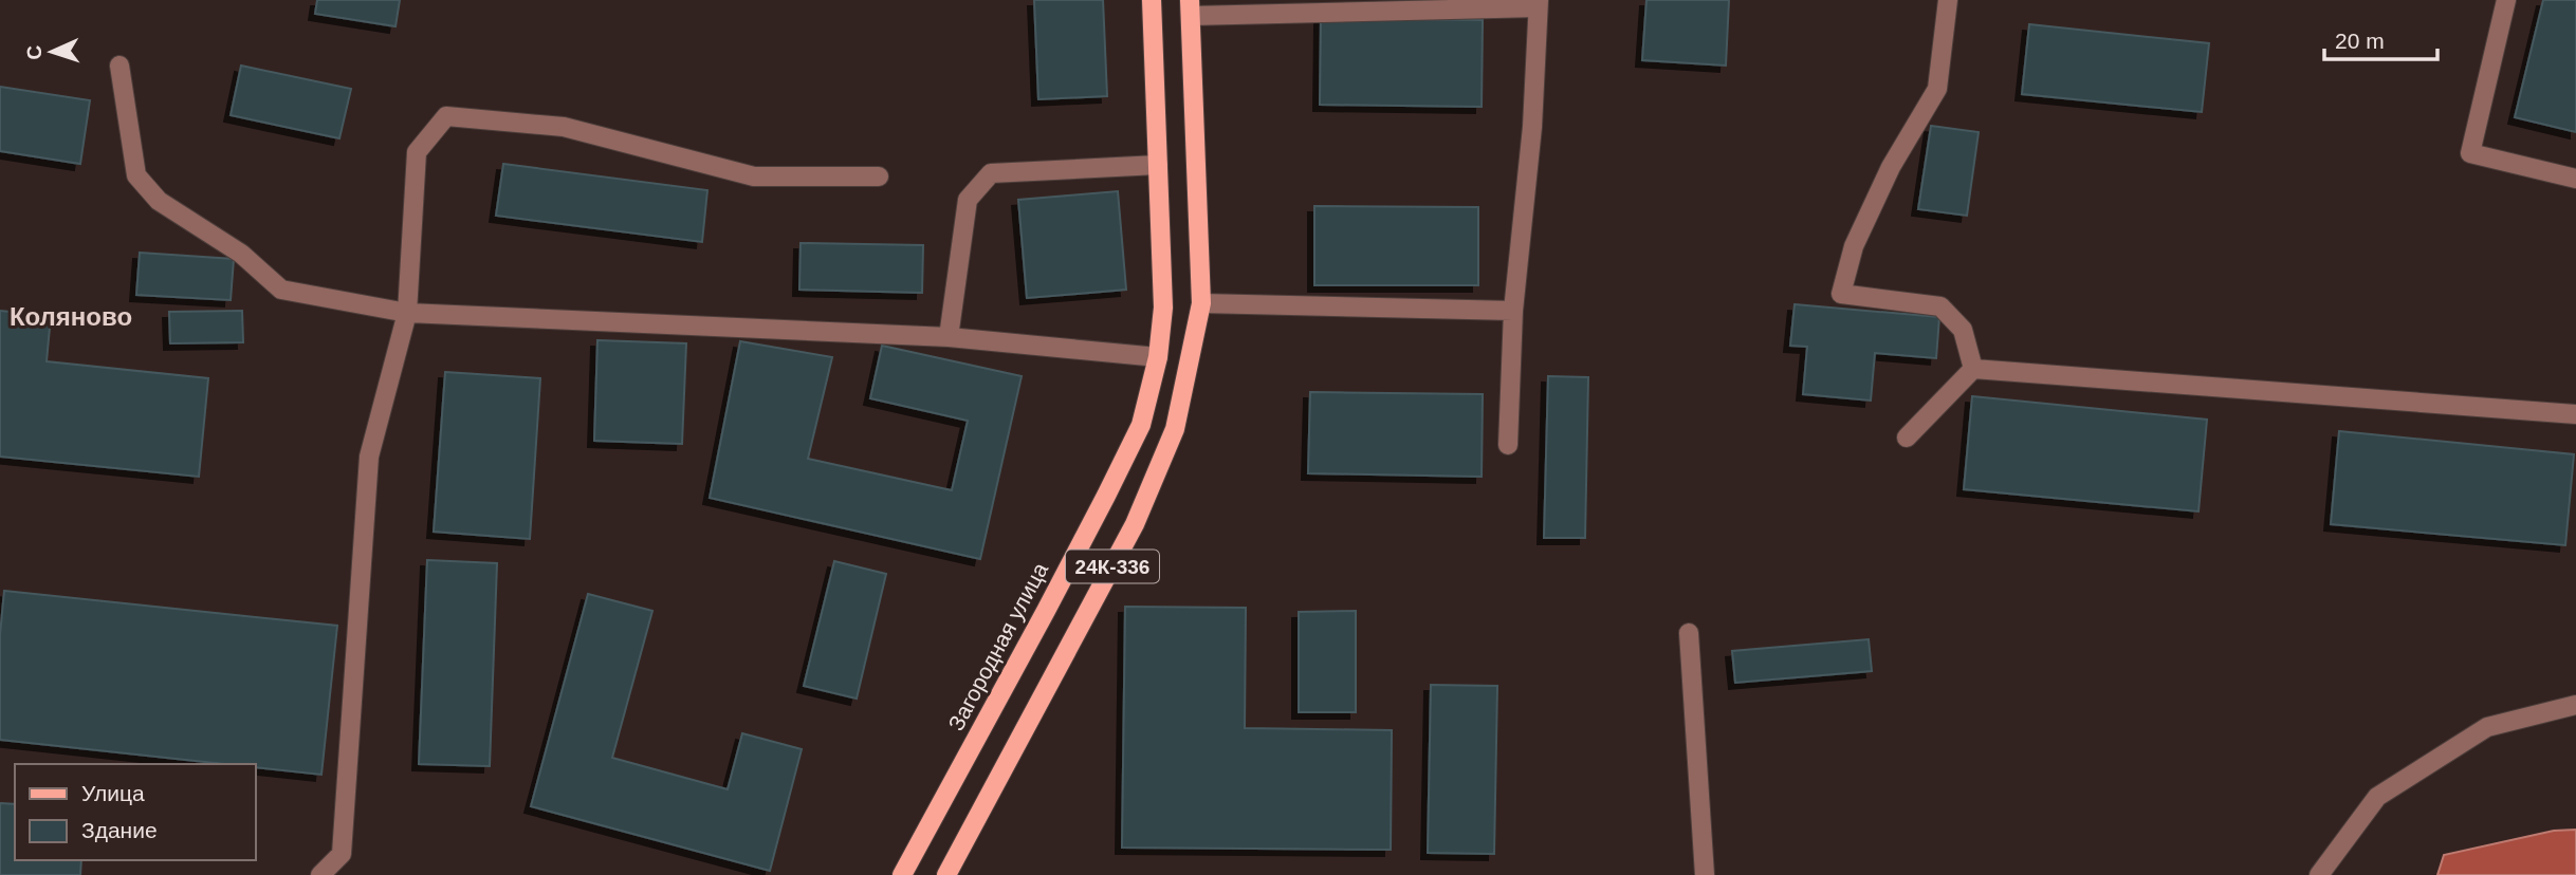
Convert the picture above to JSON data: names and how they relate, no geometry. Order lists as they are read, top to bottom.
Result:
{
  "streets": {
    "main road": ["24К-336", "Загородная улица"]
  },
  "districts": ["Коляново"],
  "legend": ["Улица", "Здание"],
  "scale_bar": "20 m",
  "north": "left"
}
